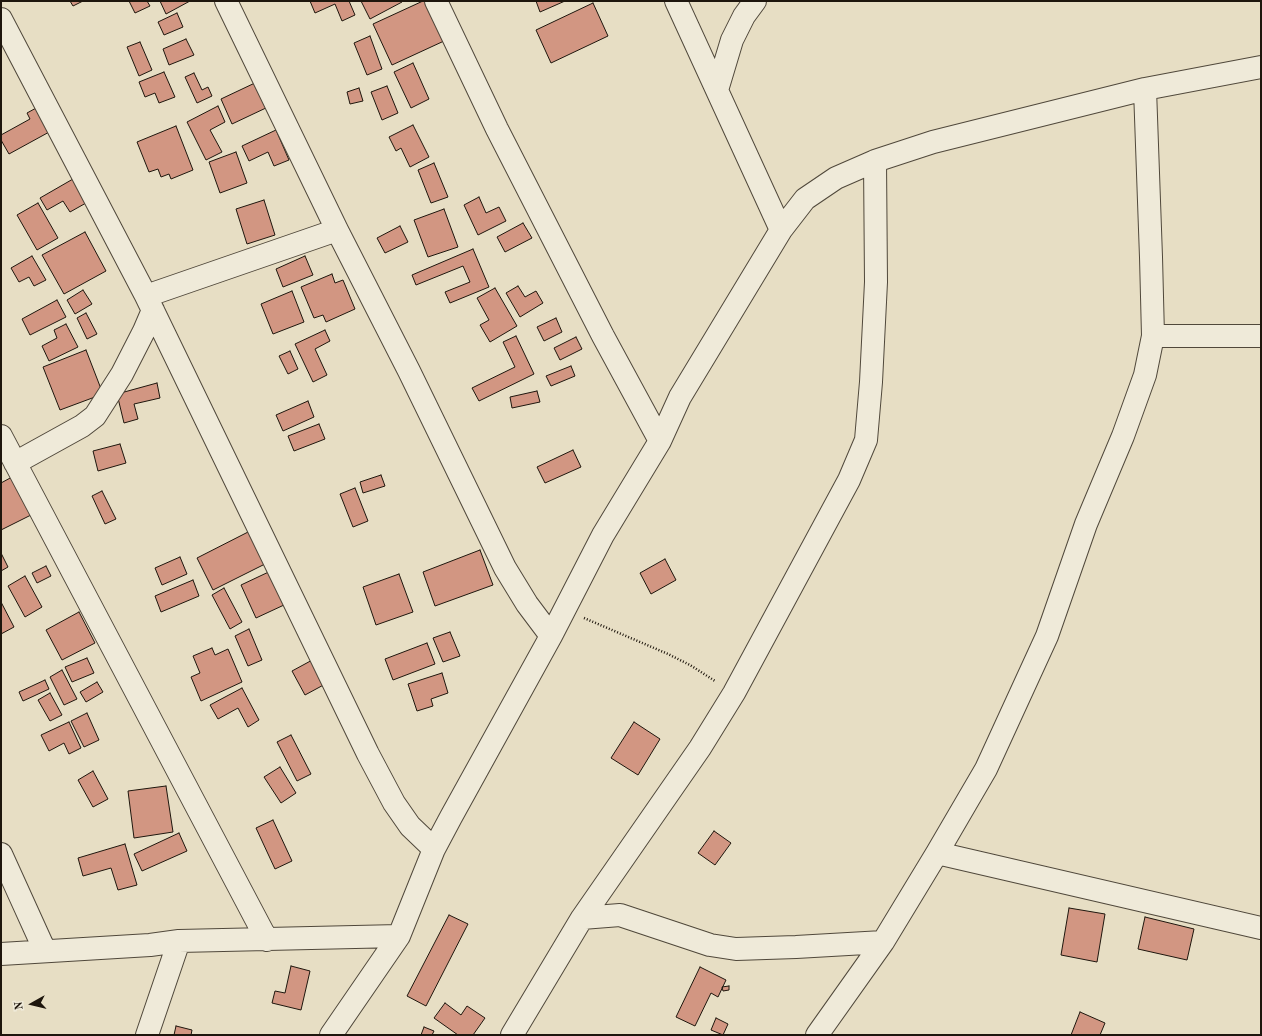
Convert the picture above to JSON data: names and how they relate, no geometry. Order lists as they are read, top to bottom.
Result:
{
  "north": "left"
}
